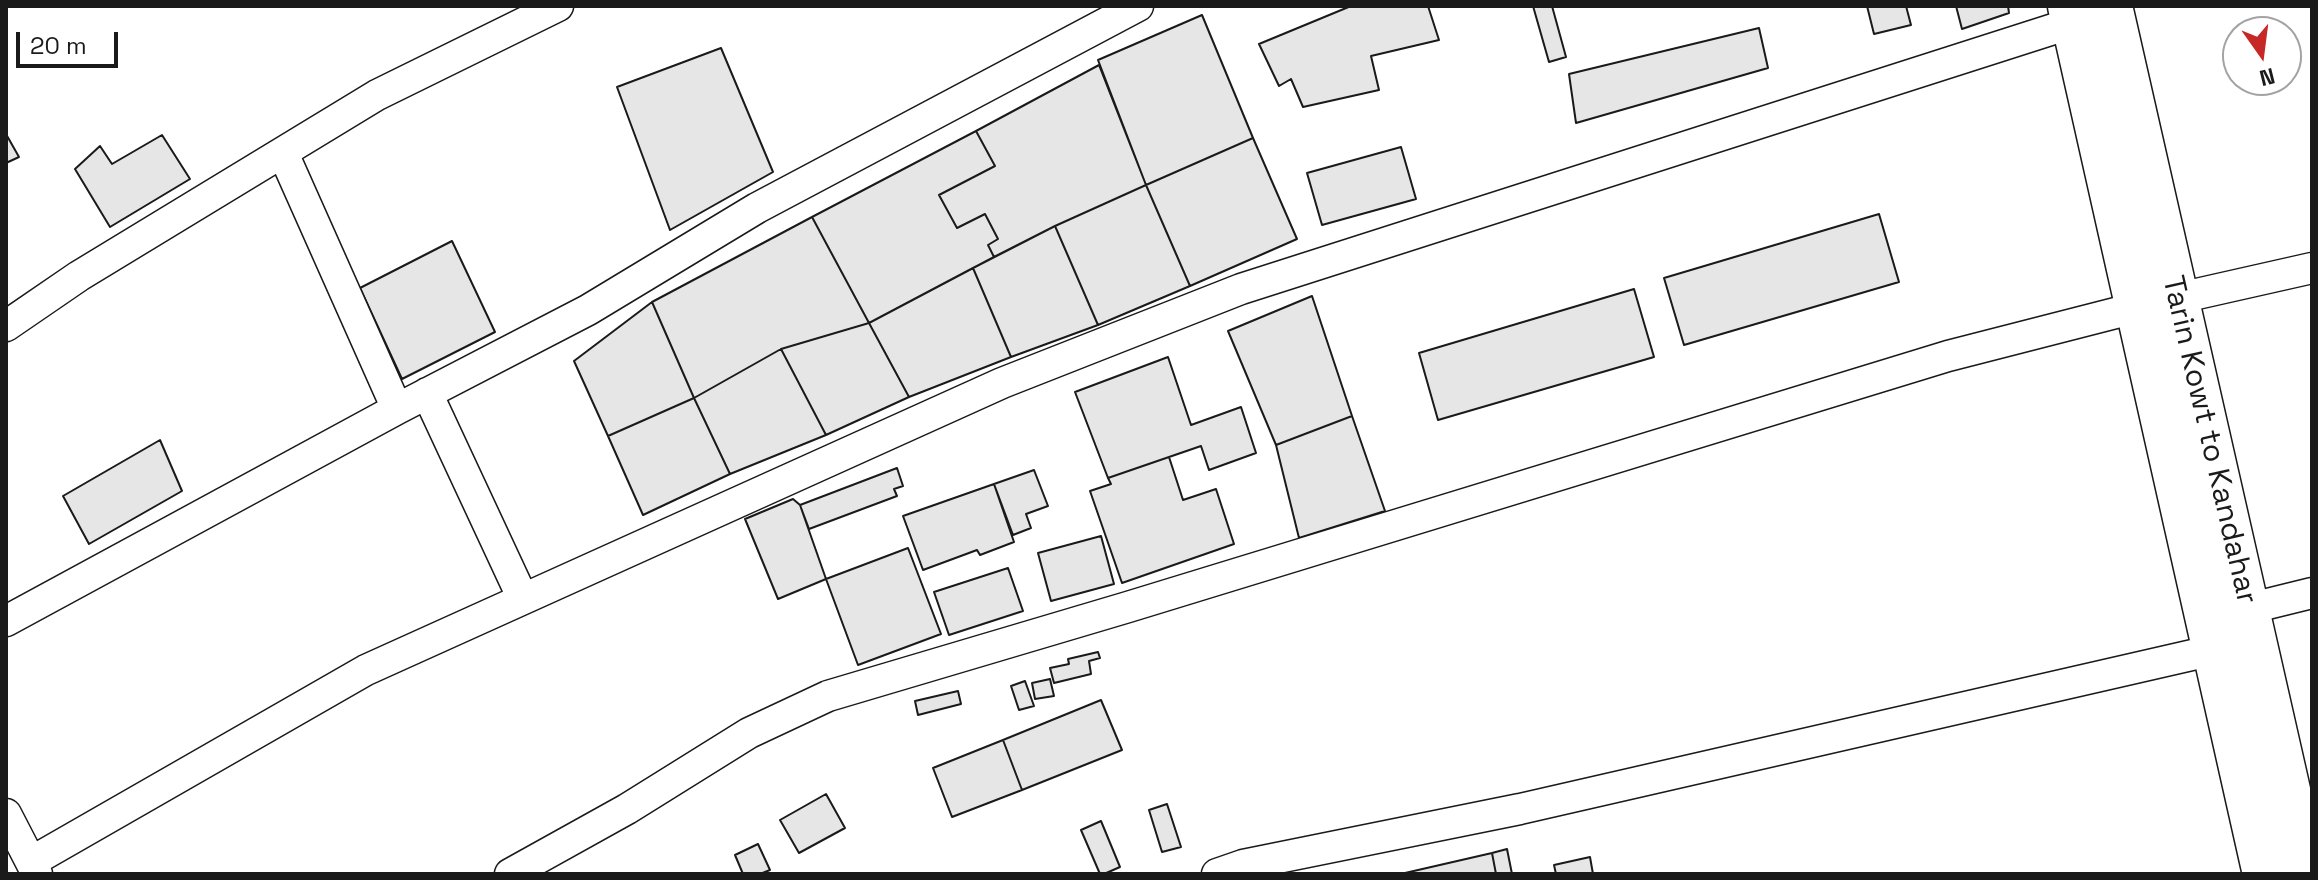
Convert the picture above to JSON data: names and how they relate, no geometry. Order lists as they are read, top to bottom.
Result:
{
  "streets": {
    "main road": ["Tarin Kowt to Kandahar"]
  },
  "scale_bar": "20 m",
  "north": "bottom"
}
